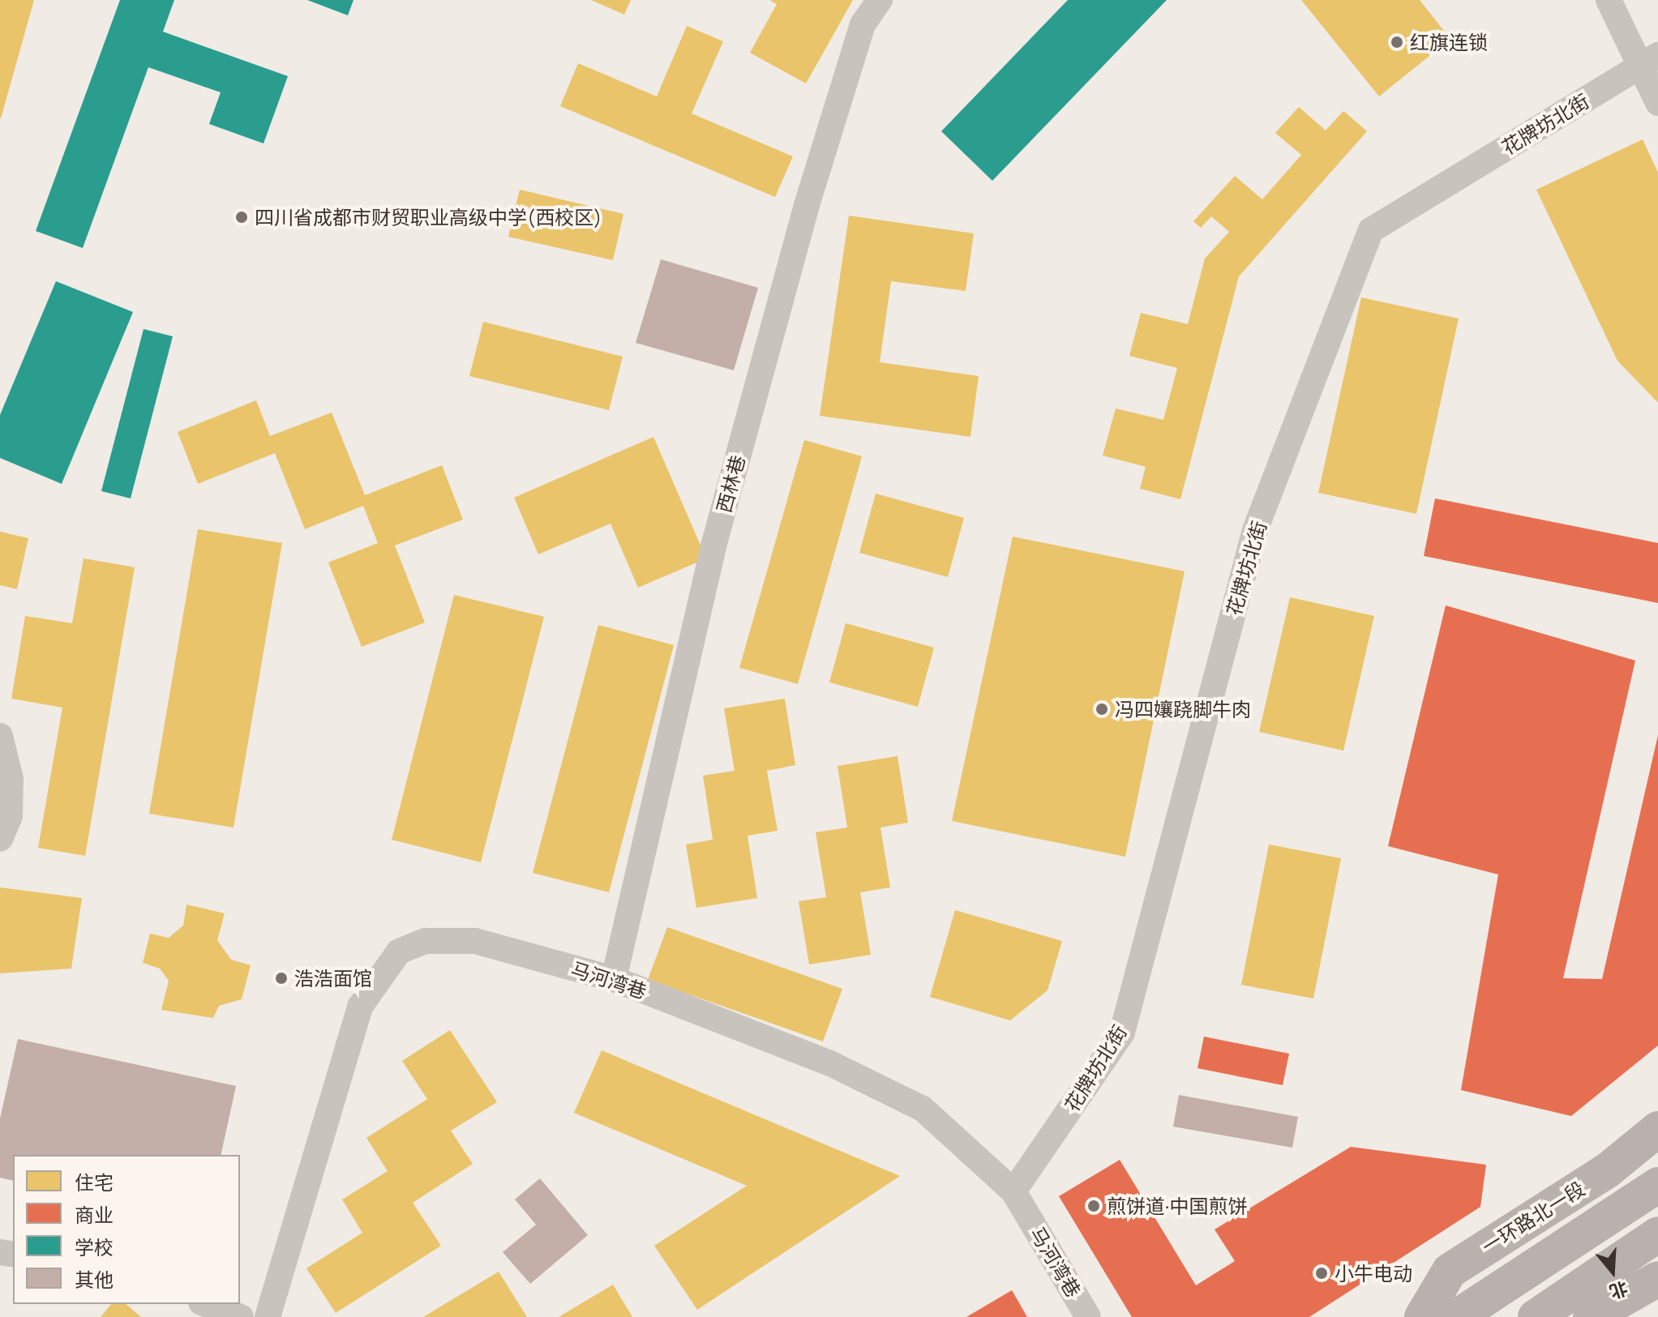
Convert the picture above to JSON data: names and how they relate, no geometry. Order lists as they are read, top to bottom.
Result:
{
  "streets": {
    "main road": ["一环路北一段"],
    "street": ["花牌坊北街", "西林巷", "马河湾巷"]
  },
  "crossings": [
    ["花牌坊北街", "马河湾巷"],
    ["西林巷", "马河湾巷"]
  ],
  "places": [
    "红旗连锁",
    "四川省成都市财贸职业高级中学(西校区)",
    "冯四孃跷脚牛肉",
    "浩浩面馆",
    "煎饼道·中国煎饼",
    "小牛电动"
  ],
  "legend": [
    "住宅",
    "商业",
    "学校",
    "其他"
  ],
  "north": "bottom"
}
